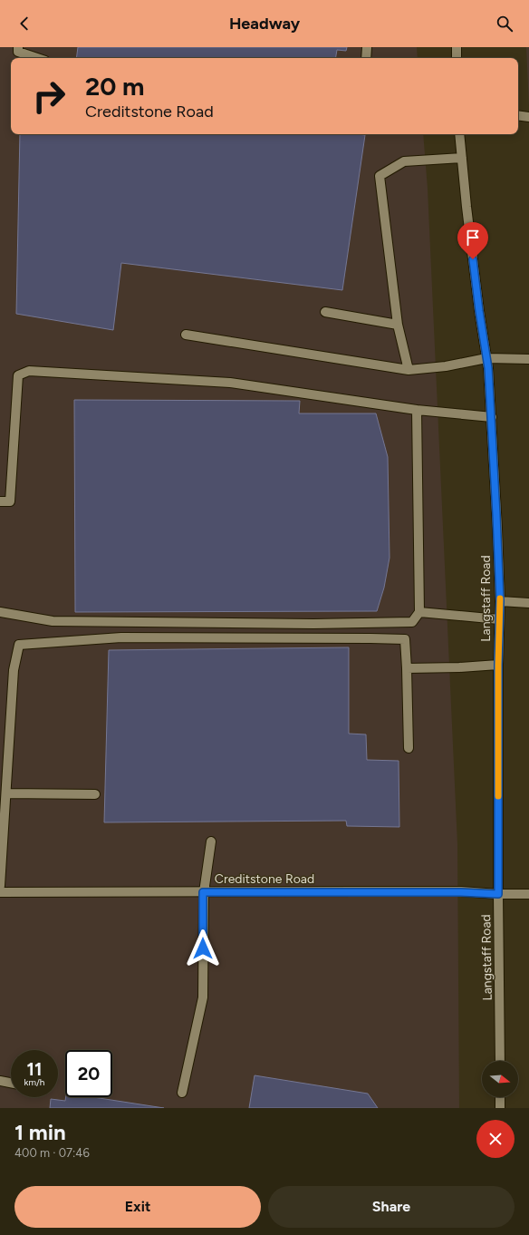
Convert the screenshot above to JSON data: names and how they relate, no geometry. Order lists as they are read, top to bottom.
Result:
{
  "streets": {
    "street": ["Langstaff Road", "Creditstone Road"]
  },
  "crossings": [
    ["Langstaff Road", "Creditstone Road"]
  ],
  "north": "right",
  "page": {
    "header": "Headway",
    "turn": ["20 m", "Creditstone Road"],
    "speed": "11 km/h",
    "limit": "20",
    "heading": ["1 min", "400 m · 07:46"],
    "buttons": ["Exit", "Share"]
  }
}
